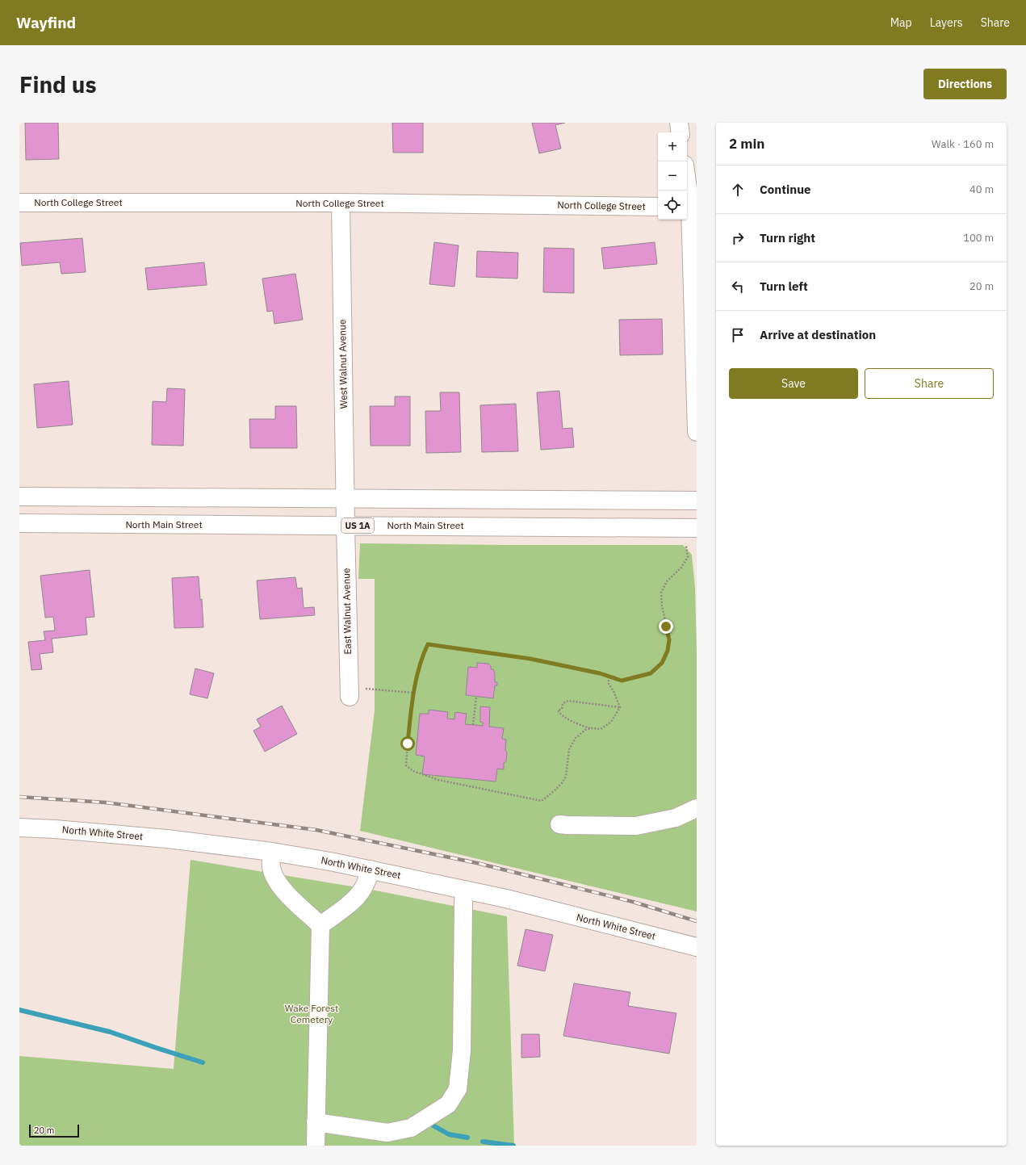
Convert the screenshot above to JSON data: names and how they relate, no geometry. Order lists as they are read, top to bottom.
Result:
{
  "streets": {
    "main road": [
      "North College Street",
      "West Walnut Avenue",
      "North Main Street",
      "US 1A",
      "East Walnut Avenue",
      "North White Street"
    ]
  },
  "crossings": [
    ["North College Street", "West Walnut Avenue"],
    ["West Walnut Avenue", "North Main Street"],
    ["West Walnut Avenue", "East Walnut Avenue"],
    ["North Main Street", "East Walnut Avenue"]
  ],
  "parks": ["Wake Forest Cemetery"],
  "scale_bar": "20 m",
  "page": {
    "header": "Wayfind",
    "nav": ["Map", "Layers", "Share"],
    "buttons": [
      "Directions",
      ["Save", "Share"]
    ],
    "title": "Find us",
    "heading": ["2 min", "Walk · 160 m"],
    "map_buttons": ["+", "−"],
    "list": [
      ["Continue", "40 m"],
      ["Turn right", "100 m"],
      ["Turn left", "20 m"],
      "Arrive at destination"
    ],
    "scale": "20 m"
  }
}
